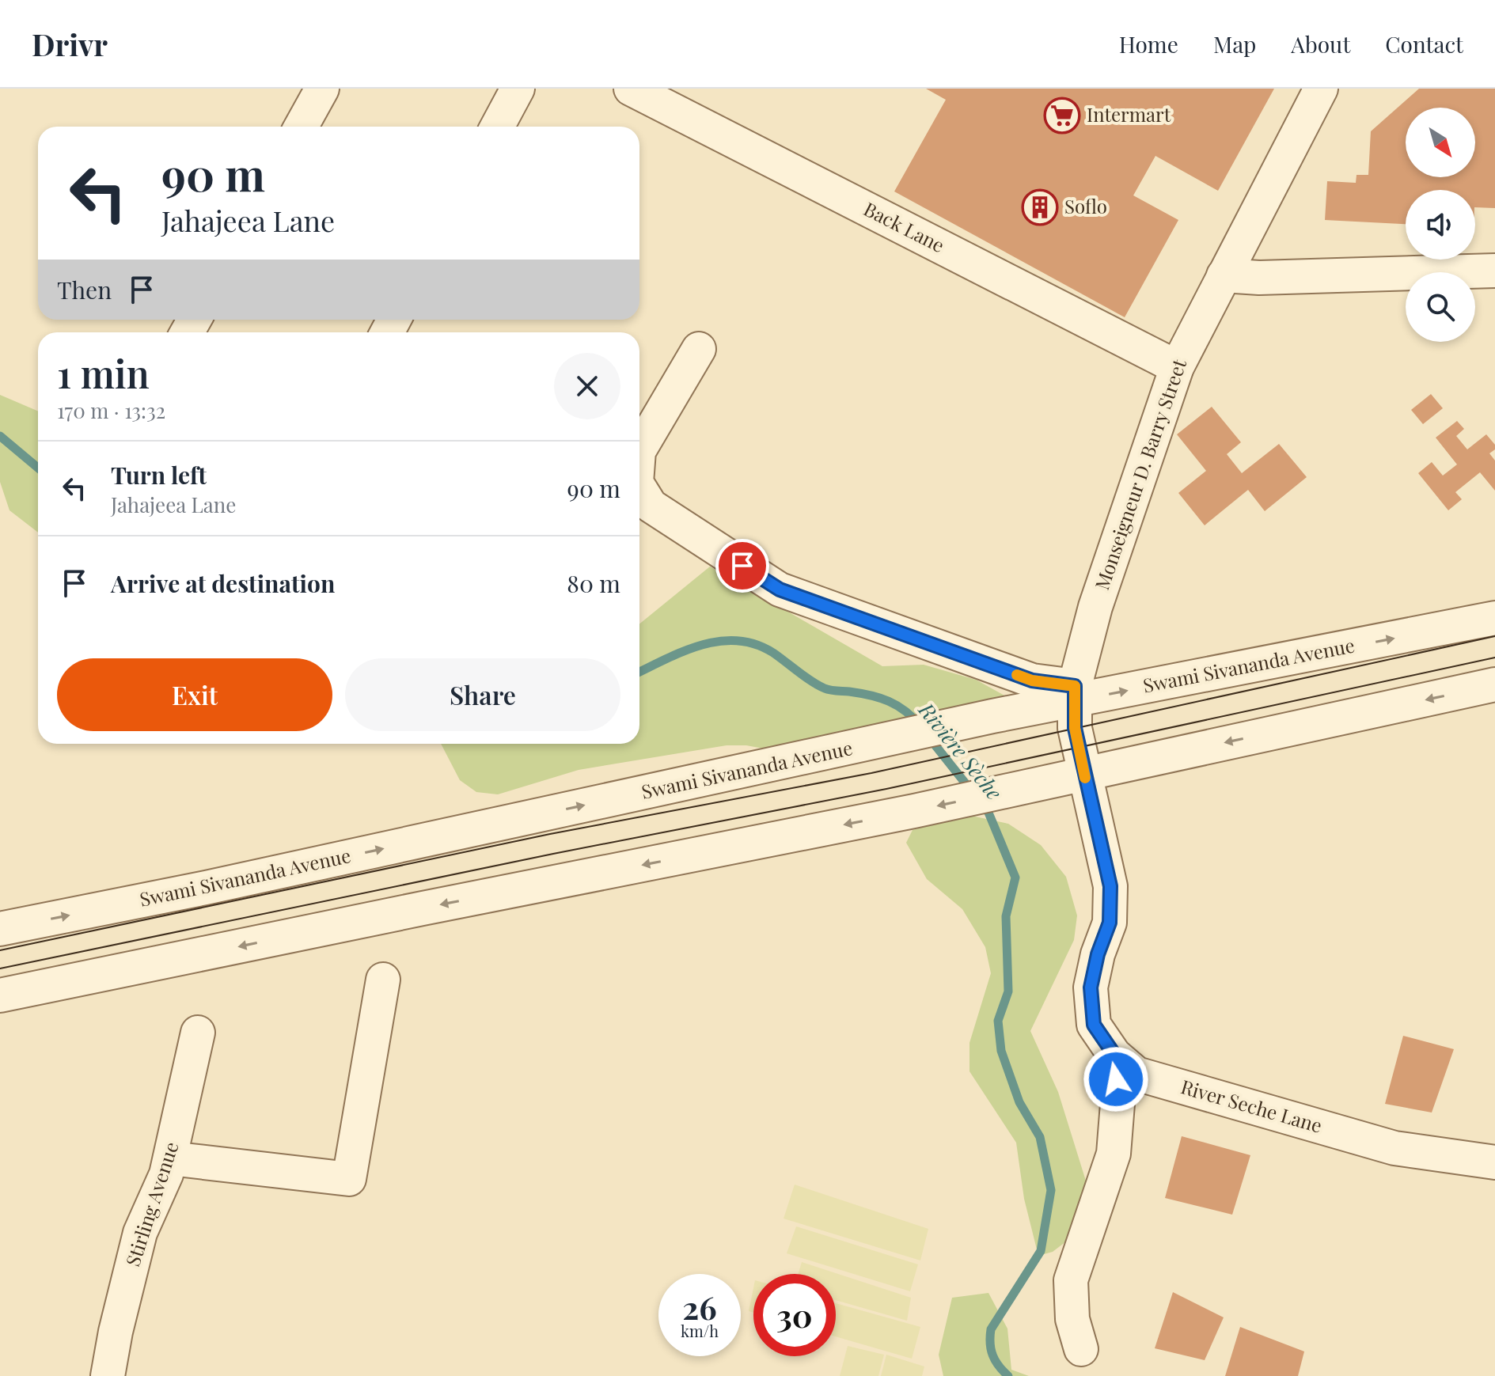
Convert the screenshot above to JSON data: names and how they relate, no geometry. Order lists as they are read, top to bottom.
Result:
{
  "streets": {
    "street": [
      "Back Lane",
      "Monseigneur D. Barry Street",
      "Swami Sivananda Avenue",
      "River Seche Lane",
      "Stirling Avenue"
    ]
  },
  "crossings": [
    ["Back Lane", "Monseigneur D. Barry Street"],
    ["Monseigneur D. Barry Street", "Swami Sivananda Avenue"],
    ["Monseigneur D. Barry Street", "River Seche Lane"],
    ["Swami Sivananda Avenue", "River Seche Lane"]
  ],
  "water": ["Rivière Sèche"],
  "places": {
    "supermarket": ["Intermart"],
    "building": ["Soflo"]
  },
  "north": "bottom right",
  "page": {
    "header": "Drivr",
    "nav": [
      "Home",
      "Map",
      "About",
      "Contact"
    ],
    "turn": ["90 m", "Jahajeea Lane"],
    "then": "Then",
    "heading": ["1 min", "170 m · 13:32"],
    "list": [
      {
        "name": "Turn left",
        "note": "Jahajeea Lane",
        "value": "90 m"
      },
      {
        "name": "Arrive at destination",
        "value": "80 m"
      }
    ],
    "buttons": ["Exit", "Share"],
    "speed": "26 km/h",
    "limit": "30"
  }
}
